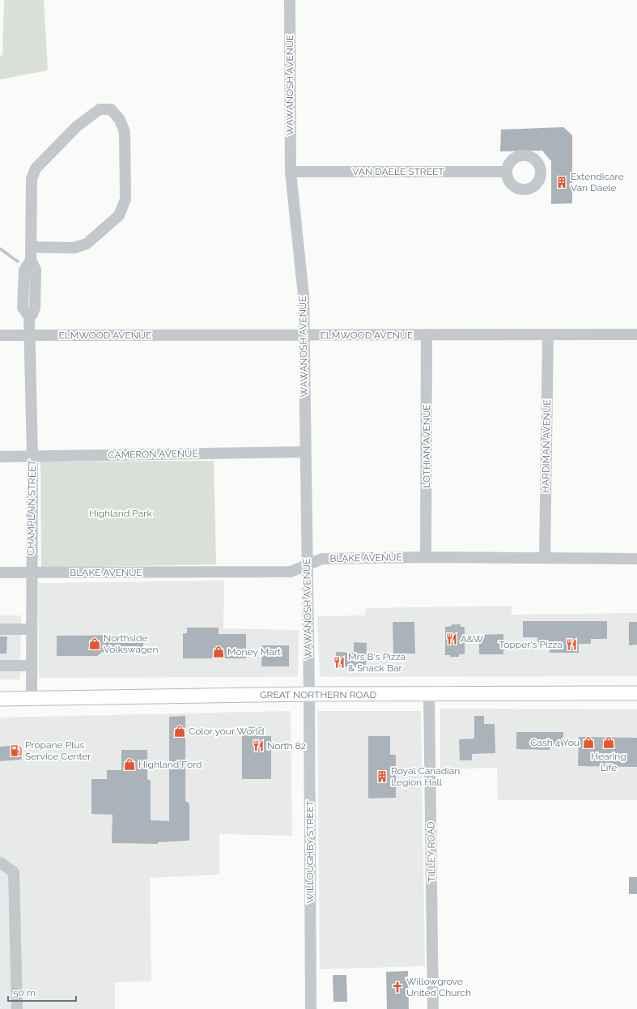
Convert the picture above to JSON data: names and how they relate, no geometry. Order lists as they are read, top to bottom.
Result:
{
  "streets": {
    "main road": ["GREAT NORTHERN ROAD"],
    "street": [
      "WAWANOSH AVENUE",
      "VAN DAELE STREET",
      "ELMWOOD AVENUE",
      "LOTHIAN AVENUE",
      "HARDIMAN AVENUE",
      "CAMERON AVENUE",
      "CHAMPLAIN STREET",
      "BLAKE AVENUE",
      "WILLOUGHBY STREET",
      "TILLEY ROAD"
    ]
  },
  "crossings": [
    ["WAWANOSH AVENUE", "VAN DAELE STREET"],
    ["WAWANOSH AVENUE", "ELMWOOD AVENUE"],
    ["WAWANOSH AVENUE", "CAMERON AVENUE"],
    ["WAWANOSH AVENUE", "BLAKE AVENUE"],
    ["WAWANOSH AVENUE", "GREAT NORTHERN ROAD"],
    ["WAWANOSH AVENUE", "WILLOUGHBY STREET"],
    ["ELMWOOD AVENUE", "LOTHIAN AVENUE"],
    ["ELMWOOD AVENUE", "HARDIMAN AVENUE"],
    ["ELMWOOD AVENUE", "CHAMPLAIN STREET"],
    ["LOTHIAN AVENUE", "BLAKE AVENUE"],
    ["HARDIMAN AVENUE", "BLAKE AVENUE"],
    ["CAMERON AVENUE", "CHAMPLAIN STREET"],
    ["CHAMPLAIN STREET", "BLAKE AVENUE"],
    ["CHAMPLAIN STREET", "GREAT NORTHERN ROAD"],
    ["GREAT NORTHERN ROAD", "WILLOUGHBY STREET"],
    ["GREAT NORTHERN ROAD", "TILLEY ROAD"]
  ],
  "parks": ["Highland Park"],
  "places": {
    "building": ["Extendicare Van Daele", "Royal Canadian Legion Hall"],
    "restaurant": [
      "A&W",
      "Topper's Pizza",
      "Mrs B's Pizza & Snack Bar",
      "North 82"
    ],
    "shop": [
      "Northside Volkswagen",
      "Money Mart",
      "Color your World",
      "Cash 4 You",
      "Hearing Life",
      "Highland Ford"
    ],
    "fuel station": ["Propane Plus Service Center"],
    "church": ["Willowgrove United Church"]
  },
  "scale_bar": "50 m"
}
